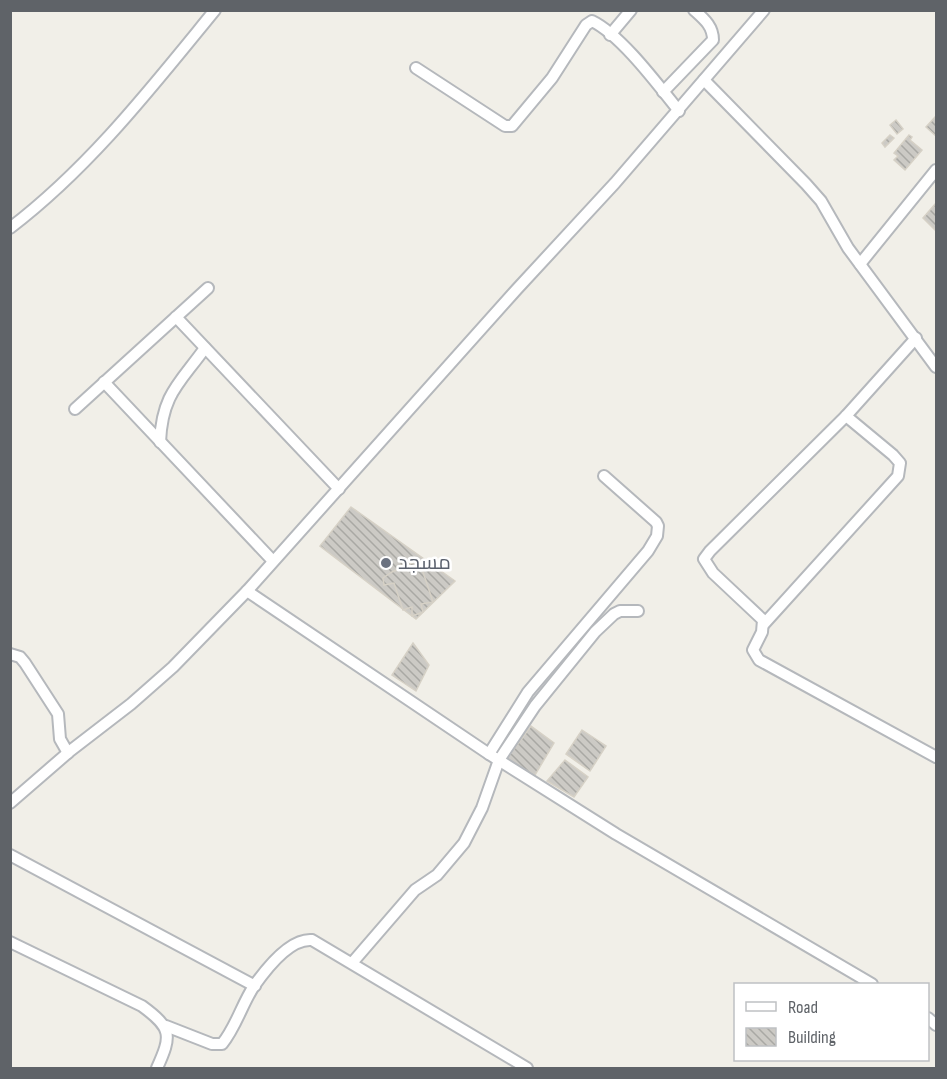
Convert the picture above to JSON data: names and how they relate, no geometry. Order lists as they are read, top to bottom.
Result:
{
  "places": ["مسجد"],
  "legend": ["Road", "Building"]
}
